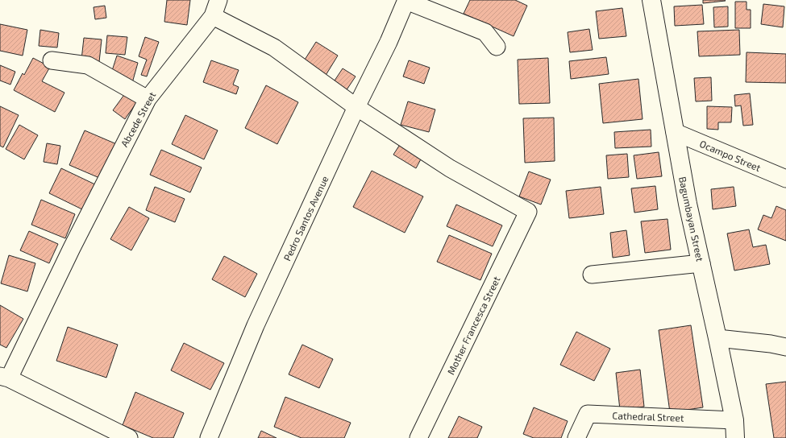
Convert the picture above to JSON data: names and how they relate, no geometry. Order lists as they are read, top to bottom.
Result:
{
  "streets": {
    "main road": ["Bagumbayan Street"],
    "street": [
      "Abcede Street",
      "Ocampo Street",
      "Pedro Santos Avenue",
      "Mother Francesca Street",
      "Cathedral Street"
    ]
  },
  "crossings": [
    ["Ocampo Street", "Bagumbayan Street"],
    ["Pedro Santos Avenue", "Mother Francesca Street"],
    ["Bagumbayan Street", "Cathedral Street"]
  ]
}
